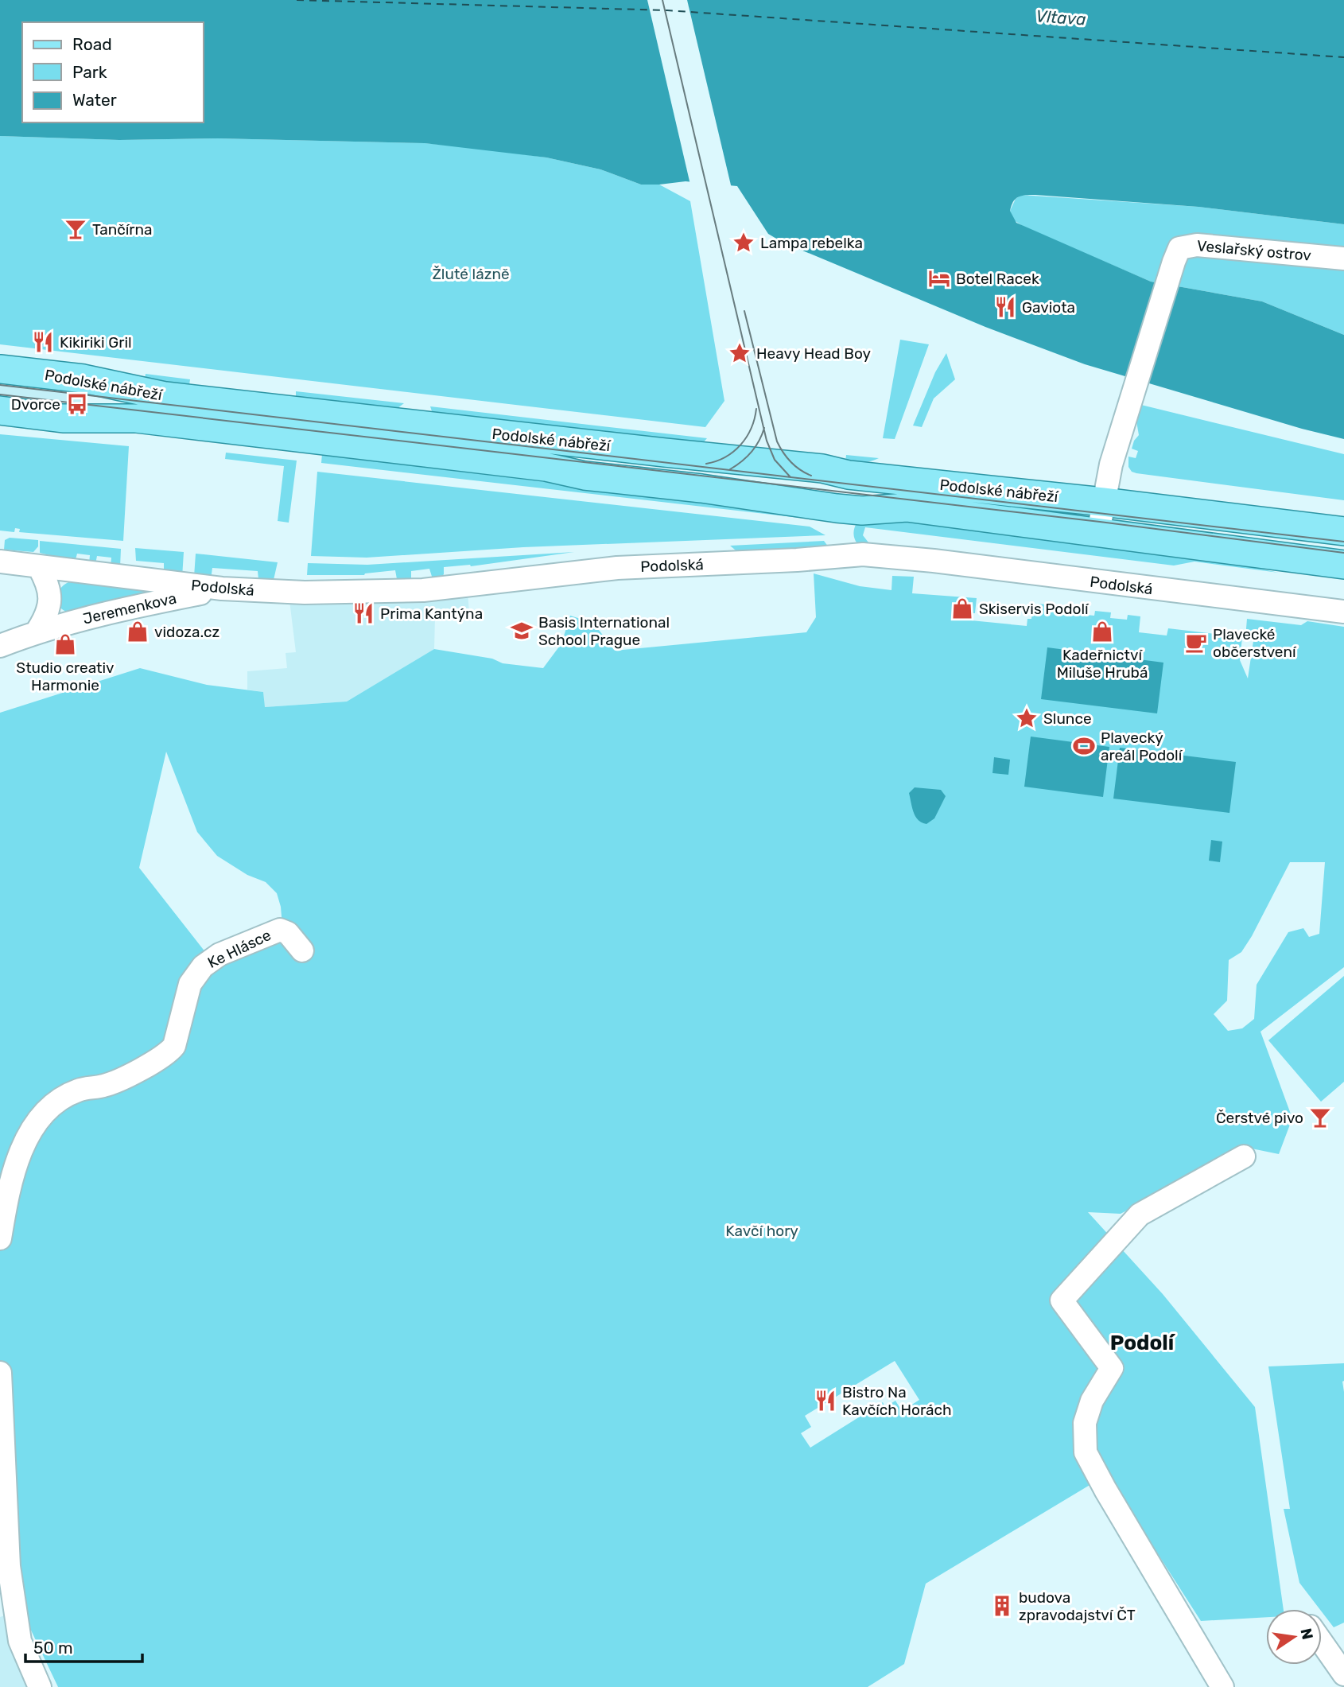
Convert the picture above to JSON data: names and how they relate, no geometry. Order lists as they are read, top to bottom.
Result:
{
  "streets": {
    "main road": ["Podolské nábřeží"],
    "street": [
      "Veslařský ostrov",
      "Podolská",
      "Jeremenkova",
      "Ke Hlásce"
    ]
  },
  "crossings": [
    ["Veslařský ostrov", "Podolské nábřeží"],
    ["Podolská", "Jeremenkova"]
  ],
  "districts": ["Podolí"],
  "water": ["Vltava"],
  "parks": ["Žluté lázně", "Kavčí hory"],
  "places": {
    "bar": ["Tančírna", "Čerstvé pivo"],
    "place": ["Lampa rebelka", "Heavy Head Boy", "Slunce"],
    "hotel": ["Botel Racek"],
    "restaurant": [
      "Gaviota",
      "Kikiriki Gril",
      "Prima Kantýna",
      "Bistro Na Kavčích Horách"
    ],
    "bus stop": ["Dvorce"],
    "shop": [
      "Skiservis Podolí",
      "vidoza.cz",
      "Kadeřnictví Miluše Hrubá",
      "Studio creativ Harmonie"
    ],
    "school or university": ["Basis International School Prague"],
    "cafe": ["Plavecké občerstvení"],
    "sports": ["Plavecký areál Podolí"],
    "building": ["budova zpravodajství ČT"]
  },
  "legend": ["Road", "Park", "Water"],
  "scale_bar": "50 m",
  "north": "right"
}
